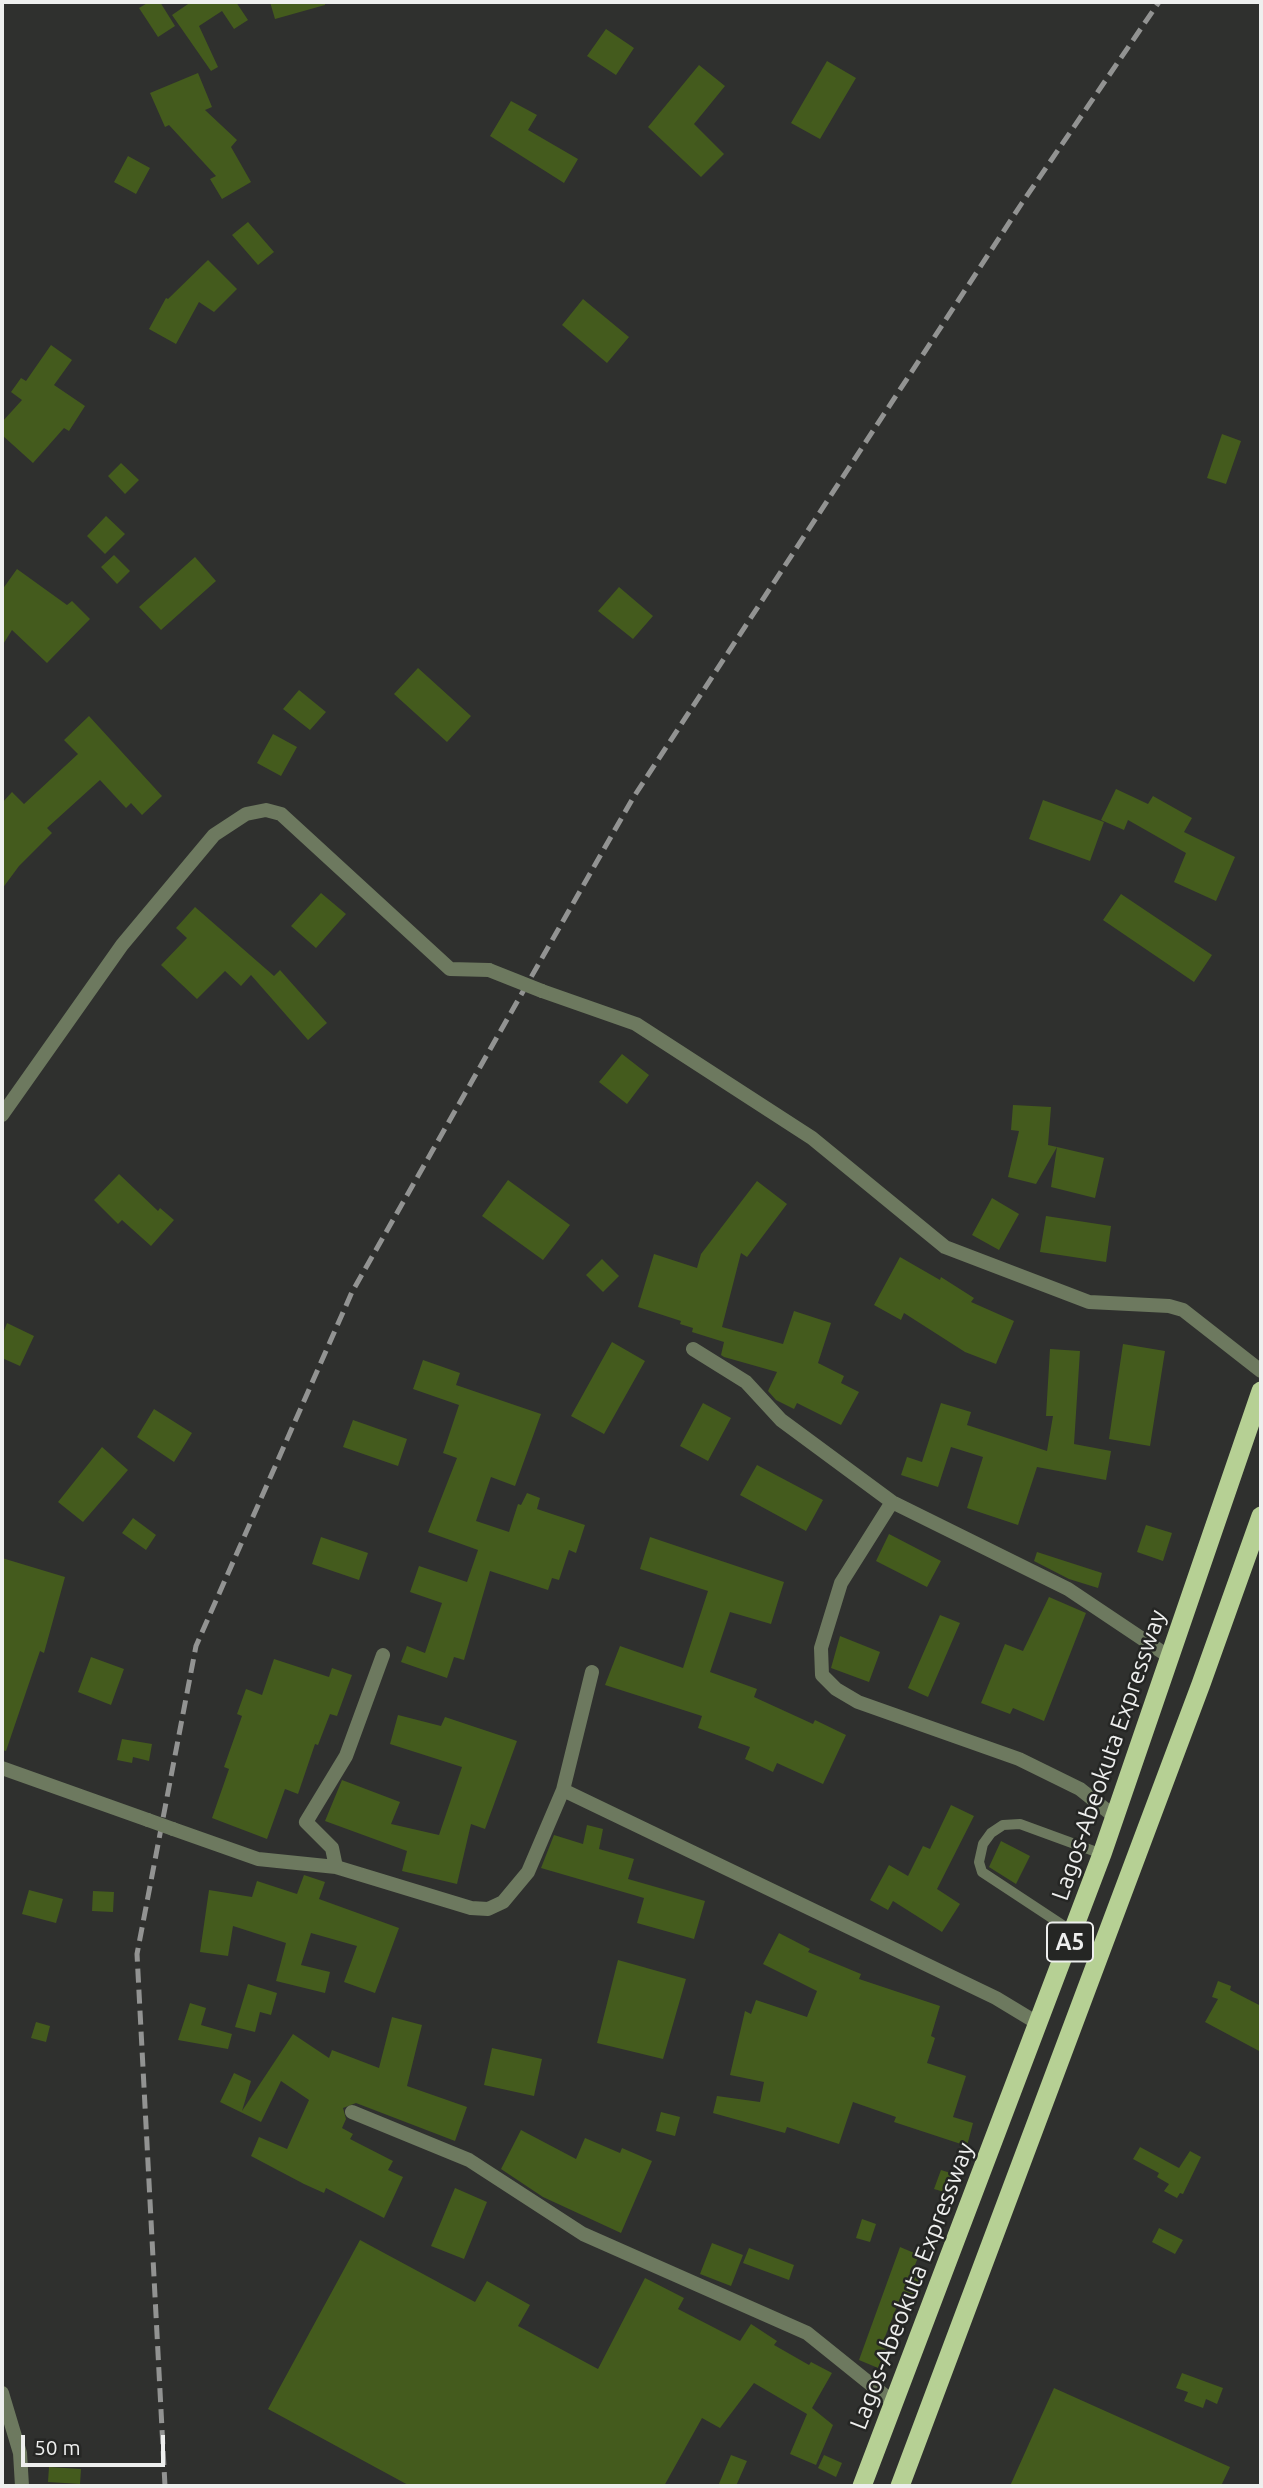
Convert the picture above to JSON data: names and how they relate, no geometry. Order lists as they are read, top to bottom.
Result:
{
  "streets": {
    "highway": ["Lagos-Abeokuta Expressway", "A5"]
  },
  "scale_bar": "50 m"
}
